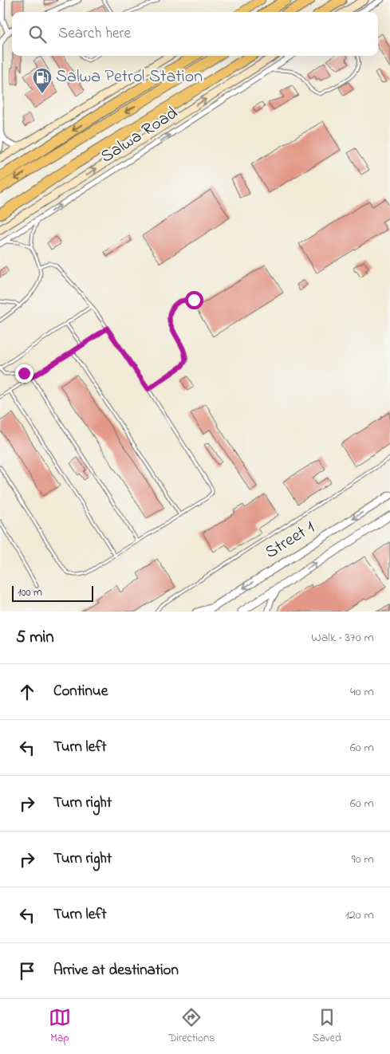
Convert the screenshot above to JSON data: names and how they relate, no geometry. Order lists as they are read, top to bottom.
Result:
{
  "streets": {
    "highway": ["Salwa Road"],
    "street": ["Street 1"]
  },
  "places": {
    "fuel station": ["Salwa Petrol Station"]
  },
  "scale_bar": "100 m",
  "page": {
    "search": "Search here",
    "scale": "100 m",
    "heading": ["5 min", "Walk · 370 m"],
    "list": [
      ["Continue", "40 m"],
      ["Turn left", "60 m"],
      ["Turn right", "60 m"],
      ["Turn right", "90 m"],
      ["Turn left", "120 m"],
      "Arrive at destination"
    ],
    "nav": ["Map", "Directions", "Saved"]
  }
}
